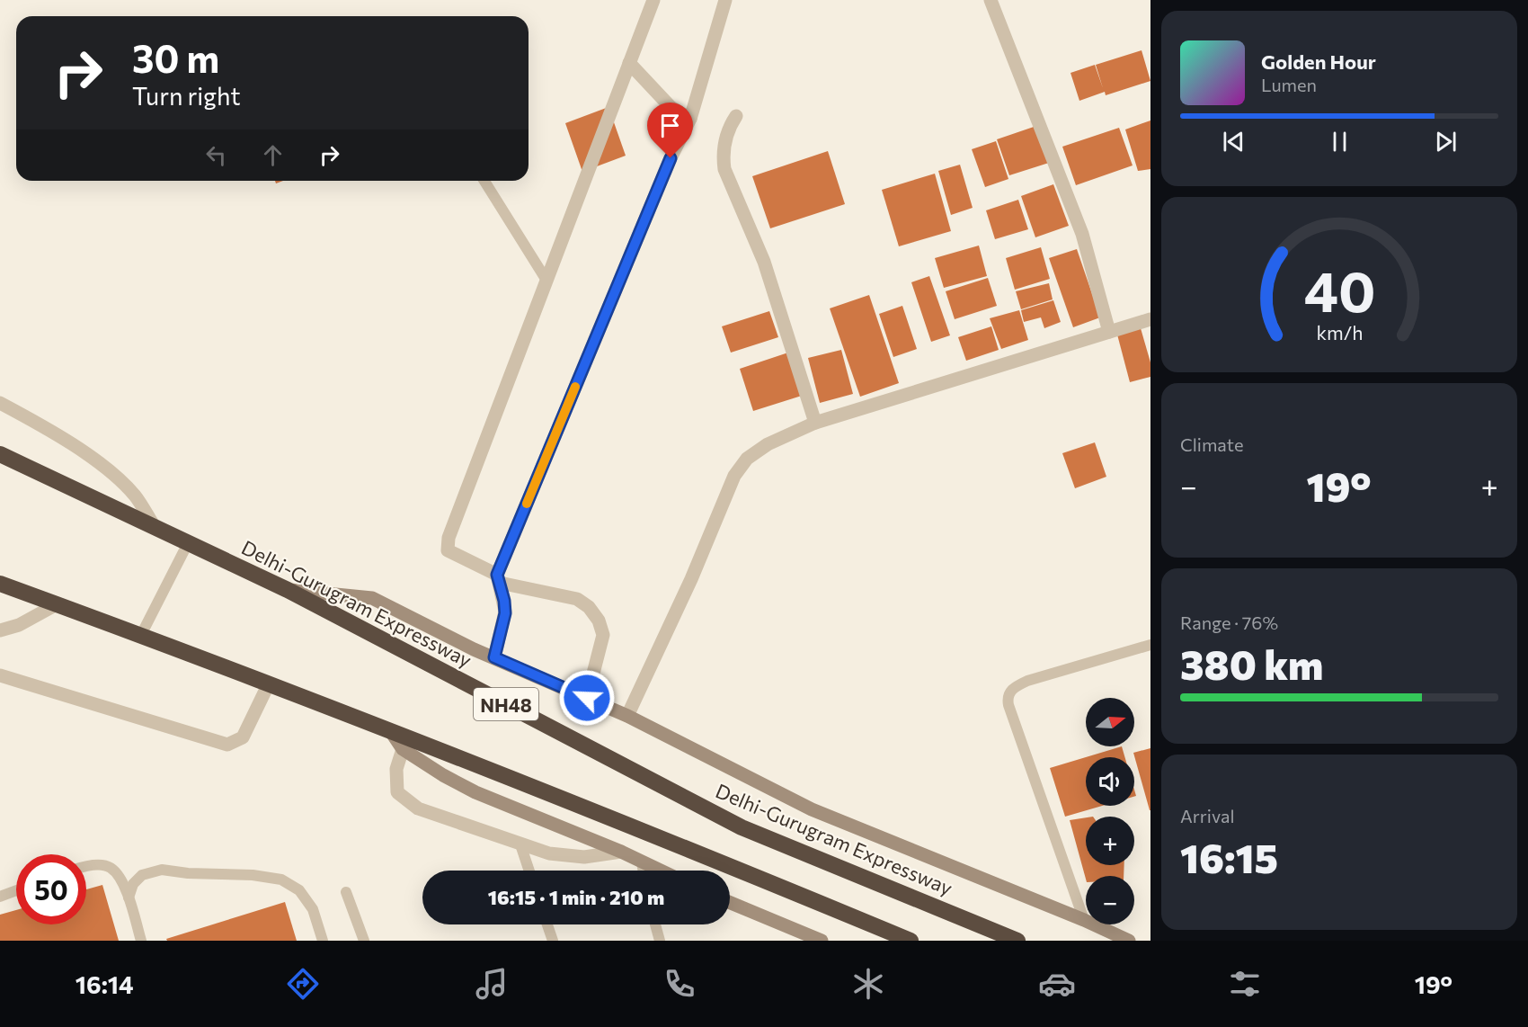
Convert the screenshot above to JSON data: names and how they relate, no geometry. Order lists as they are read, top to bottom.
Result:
{
  "streets": {
    "highway": ["Delhi-Gurugram Expressway", "NH48"]
  },
  "north": "right",
  "page": {
    "turn": ["30 m", "Turn right"],
    "song": ["Golden Hour", "Lumen"],
    "tile": [
      "Climate",
      ["Range · 76%", "380 km"],
      ["Arrival", "16:15"]
    ],
    "heat": ["−", "19°", "+"],
    "map_buttons": ["+", "−"],
    "limit": "50",
    "trip": "16:15 · 1 min · 210 m",
    "tabs": ["16:14", "19°"],
    "gauge": ["40", "km/h"]
  }
}
